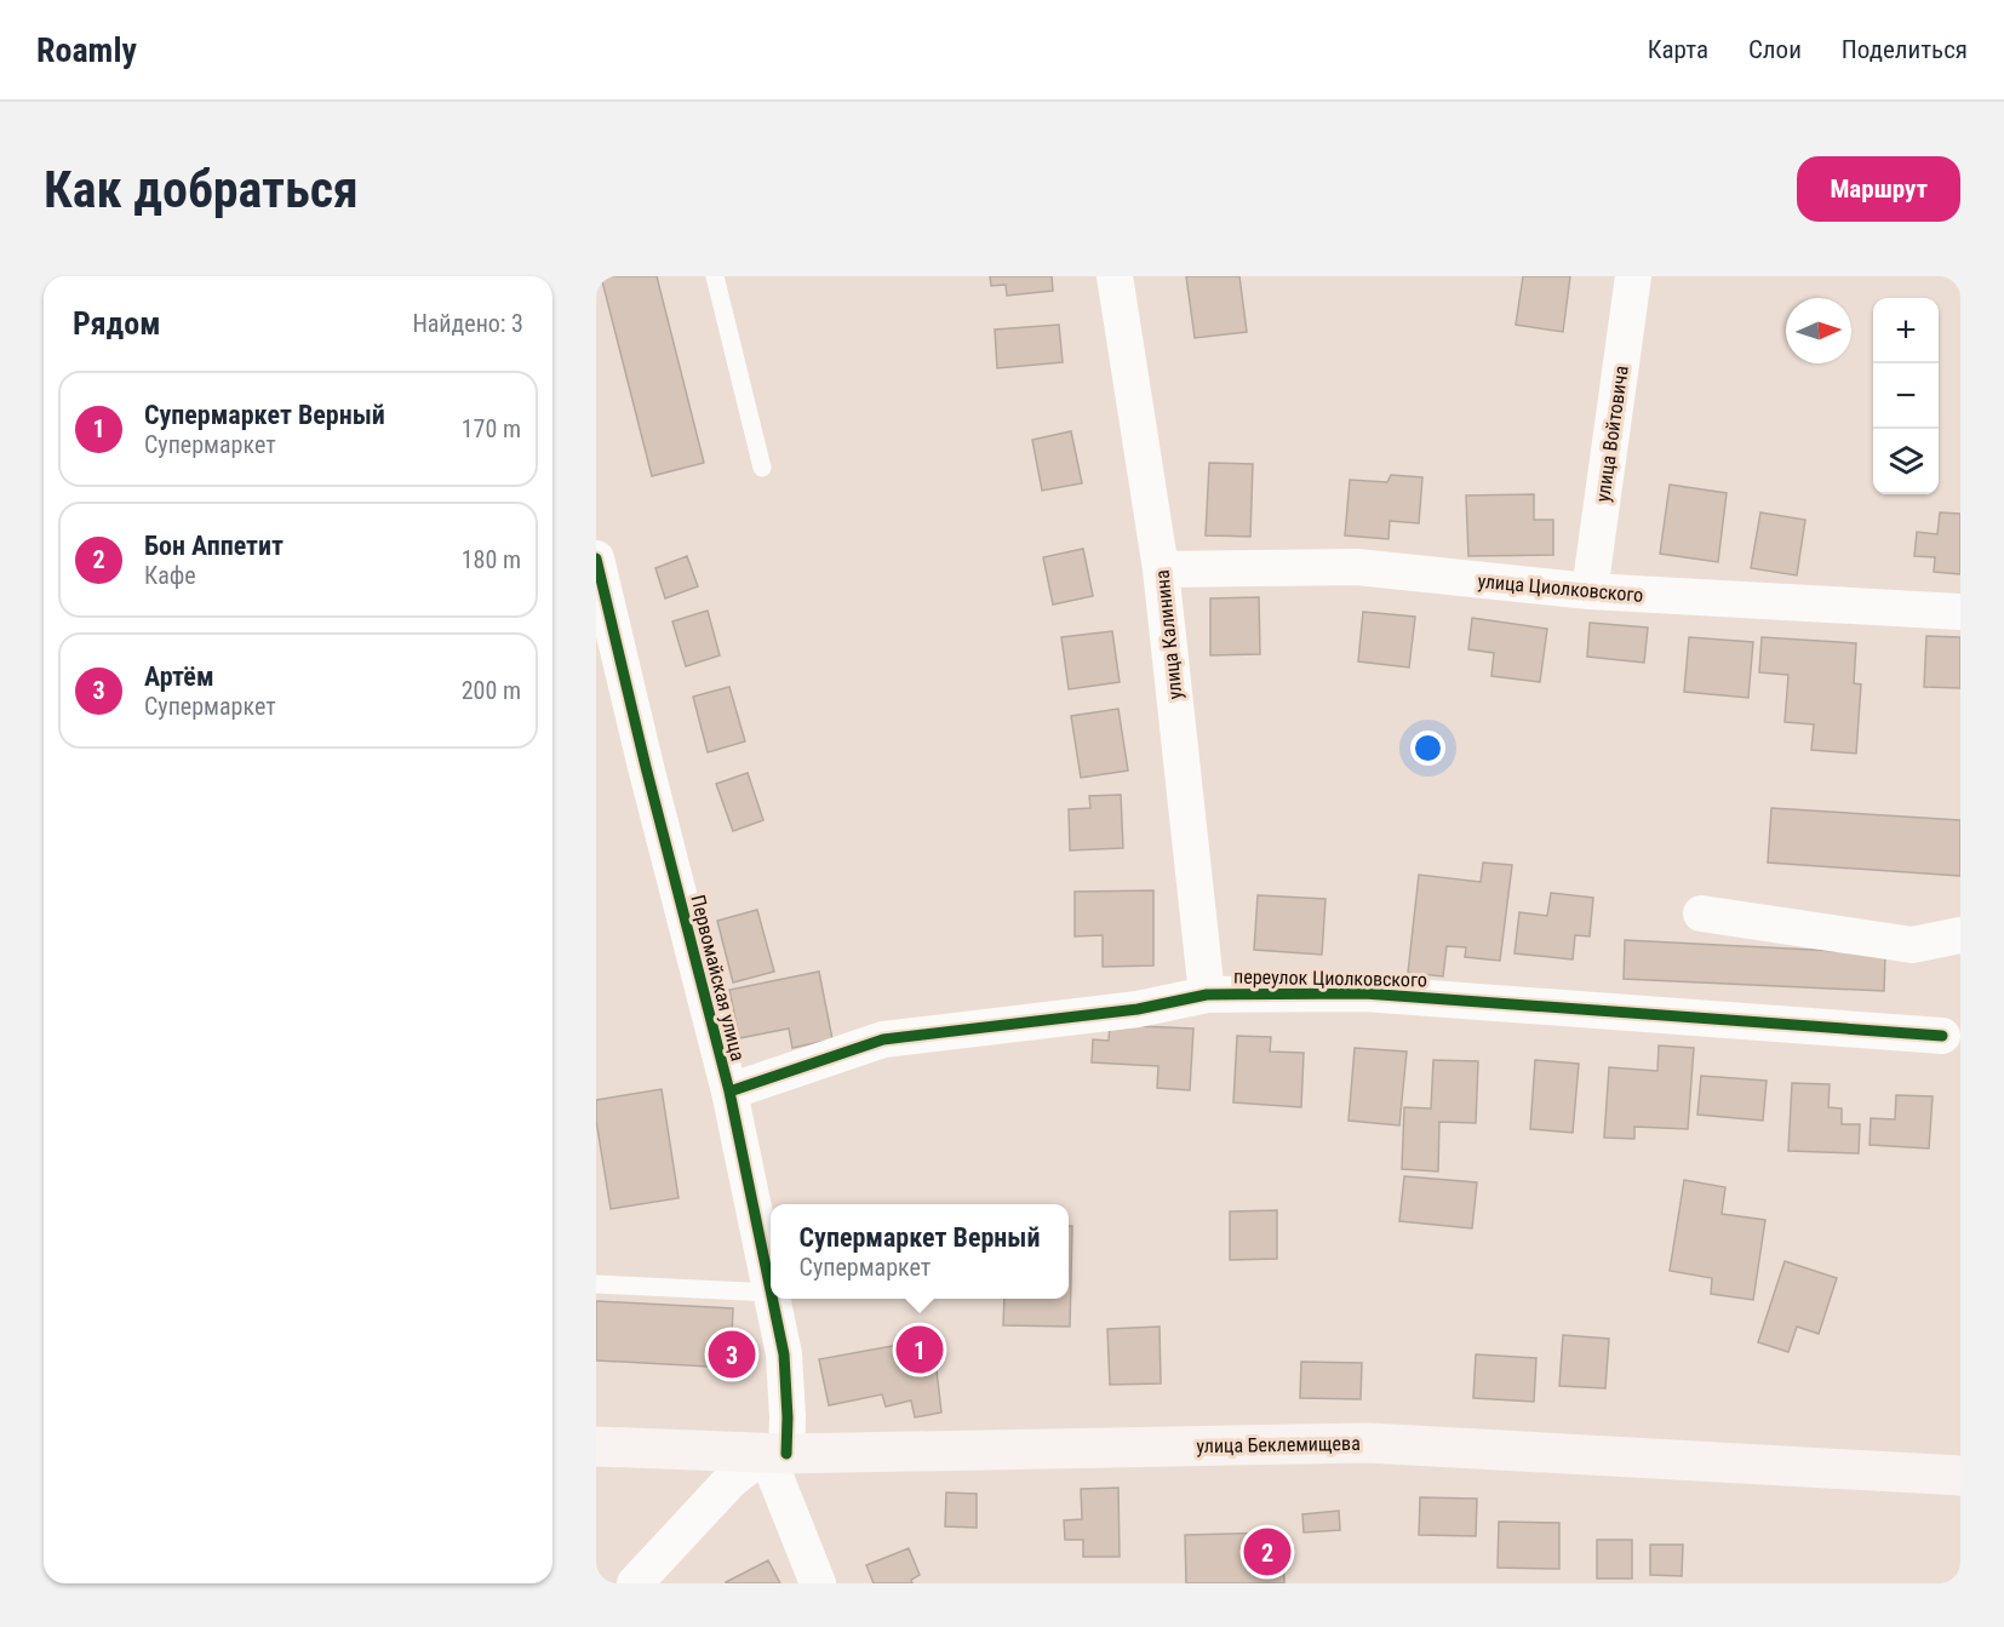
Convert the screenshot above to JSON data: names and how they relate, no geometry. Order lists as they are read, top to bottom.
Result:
{
  "streets": {
    "main road": ["улица Беклемищева"],
    "street": [
      "улица Войтовича",
      "улица Циолковского",
      "улица Калинина",
      "Первомайская улица",
      "переулок Циолковского"
    ]
  },
  "crossings": [
    ["улица Войтовича", "улица Циолковского"],
    ["улица Циолковского", "улица Калинина"],
    ["улица Калинина", "переулок Циолковского"],
    ["Первомайская улица", "переулок Циолковского"],
    ["Первомайская улица", "улица Беклемищева"]
  ],
  "north": "right",
  "page": {
    "header": "Roamly",
    "nav": ["Карта", "Слои", "Поделиться"],
    "buttons": "Маршрут",
    "title": "Как добраться",
    "heading": ["Рядом", "Найдено: 3"],
    "map_buttons": ["+", "−"],
    "list": [
      {
        "mark": "1",
        "name": "Супермаркет Верный",
        "note": "Супермаркет",
        "value": "170 m"
      },
      {
        "mark": "2",
        "name": "Бон Аппетит",
        "note": "Кафе",
        "value": "180 m"
      },
      {
        "mark": "3",
        "name": "Артём",
        "note": "Супермаркет",
        "value": "200 m"
      }
    ],
    "popup": ["Супермаркет Верный", "Супермаркет"],
    "pins": ["1", "3", "2"]
  }
}
